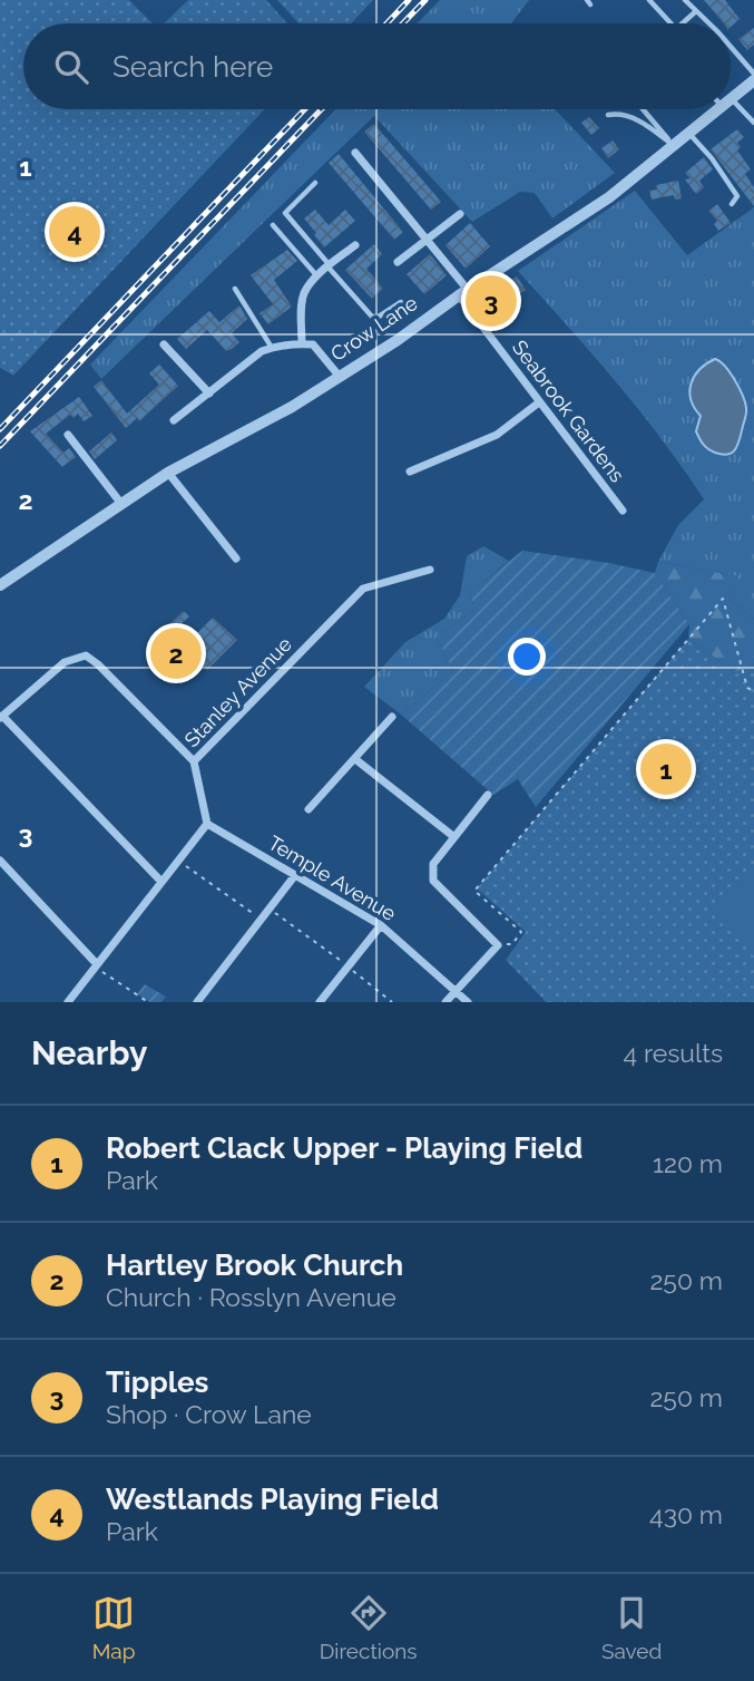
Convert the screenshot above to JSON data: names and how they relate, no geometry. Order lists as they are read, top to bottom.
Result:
{
  "streets": {
    "street": [
      "Crow Lane",
      "Seabrook Gardens",
      "Stanley Avenue",
      "Temple Avenue"
    ]
  },
  "crossings": [
    ["Crow Lane", "Seabrook Gardens"],
    ["Stanley Avenue", "Temple Avenue"]
  ],
  "page": {
    "search": "Search here",
    "pins": [
      "4",
      "3",
      "2",
      "1"
    ],
    "heading": ["Nearby", "4 results"],
    "list": [
      {
        "mark": "1",
        "name": "Robert Clack Upper - Playing Field",
        "note": "Park",
        "value": "120 m"
      },
      {
        "mark": "2",
        "name": "Hartley Brook Church",
        "note": "Church · Rosslyn Avenue",
        "value": "250 m"
      },
      {
        "mark": "3",
        "name": "Tipples",
        "note": "Shop · Crow Lane",
        "value": "250 m"
      },
      {
        "mark": "4",
        "name": "Westlands Playing Field",
        "note": "Park",
        "value": "430 m"
      }
    ],
    "nav": ["Map", "Directions", "Saved"]
  },
  "grid": {
    "rows": ["1", "2", "3"]
  }
}
